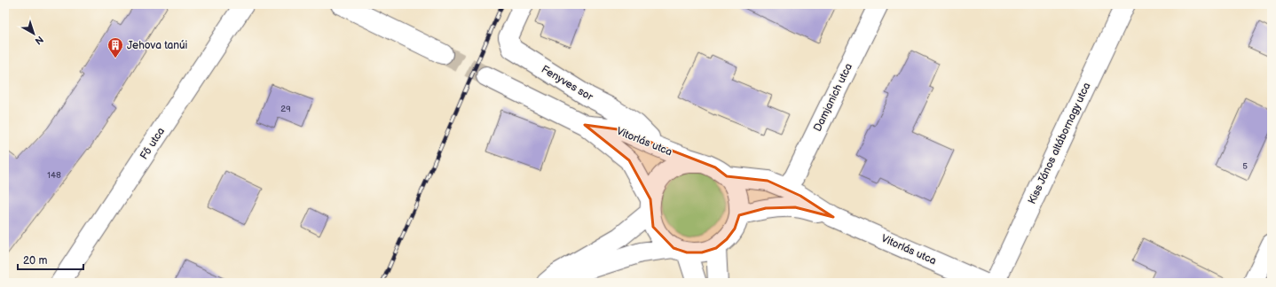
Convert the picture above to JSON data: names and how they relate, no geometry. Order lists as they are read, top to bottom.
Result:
{
  "streets": {
    "street": [
      "Fenyves sor",
      "Damjanich utca",
      "Vitorlás utca",
      "Fő utca",
      "Kiss János altábornagy utca"
    ]
  },
  "crossings": [
    ["Fenyves sor", "Vitorlás utca"],
    ["Damjanich utca", "Vitorlás utca"]
  ],
  "places": {
    "building": ["Jehova tanúi"]
  },
  "house_numbers": ["29", "5", "148"],
  "scale_bar": "20 m",
  "north": "bottom right"
}
